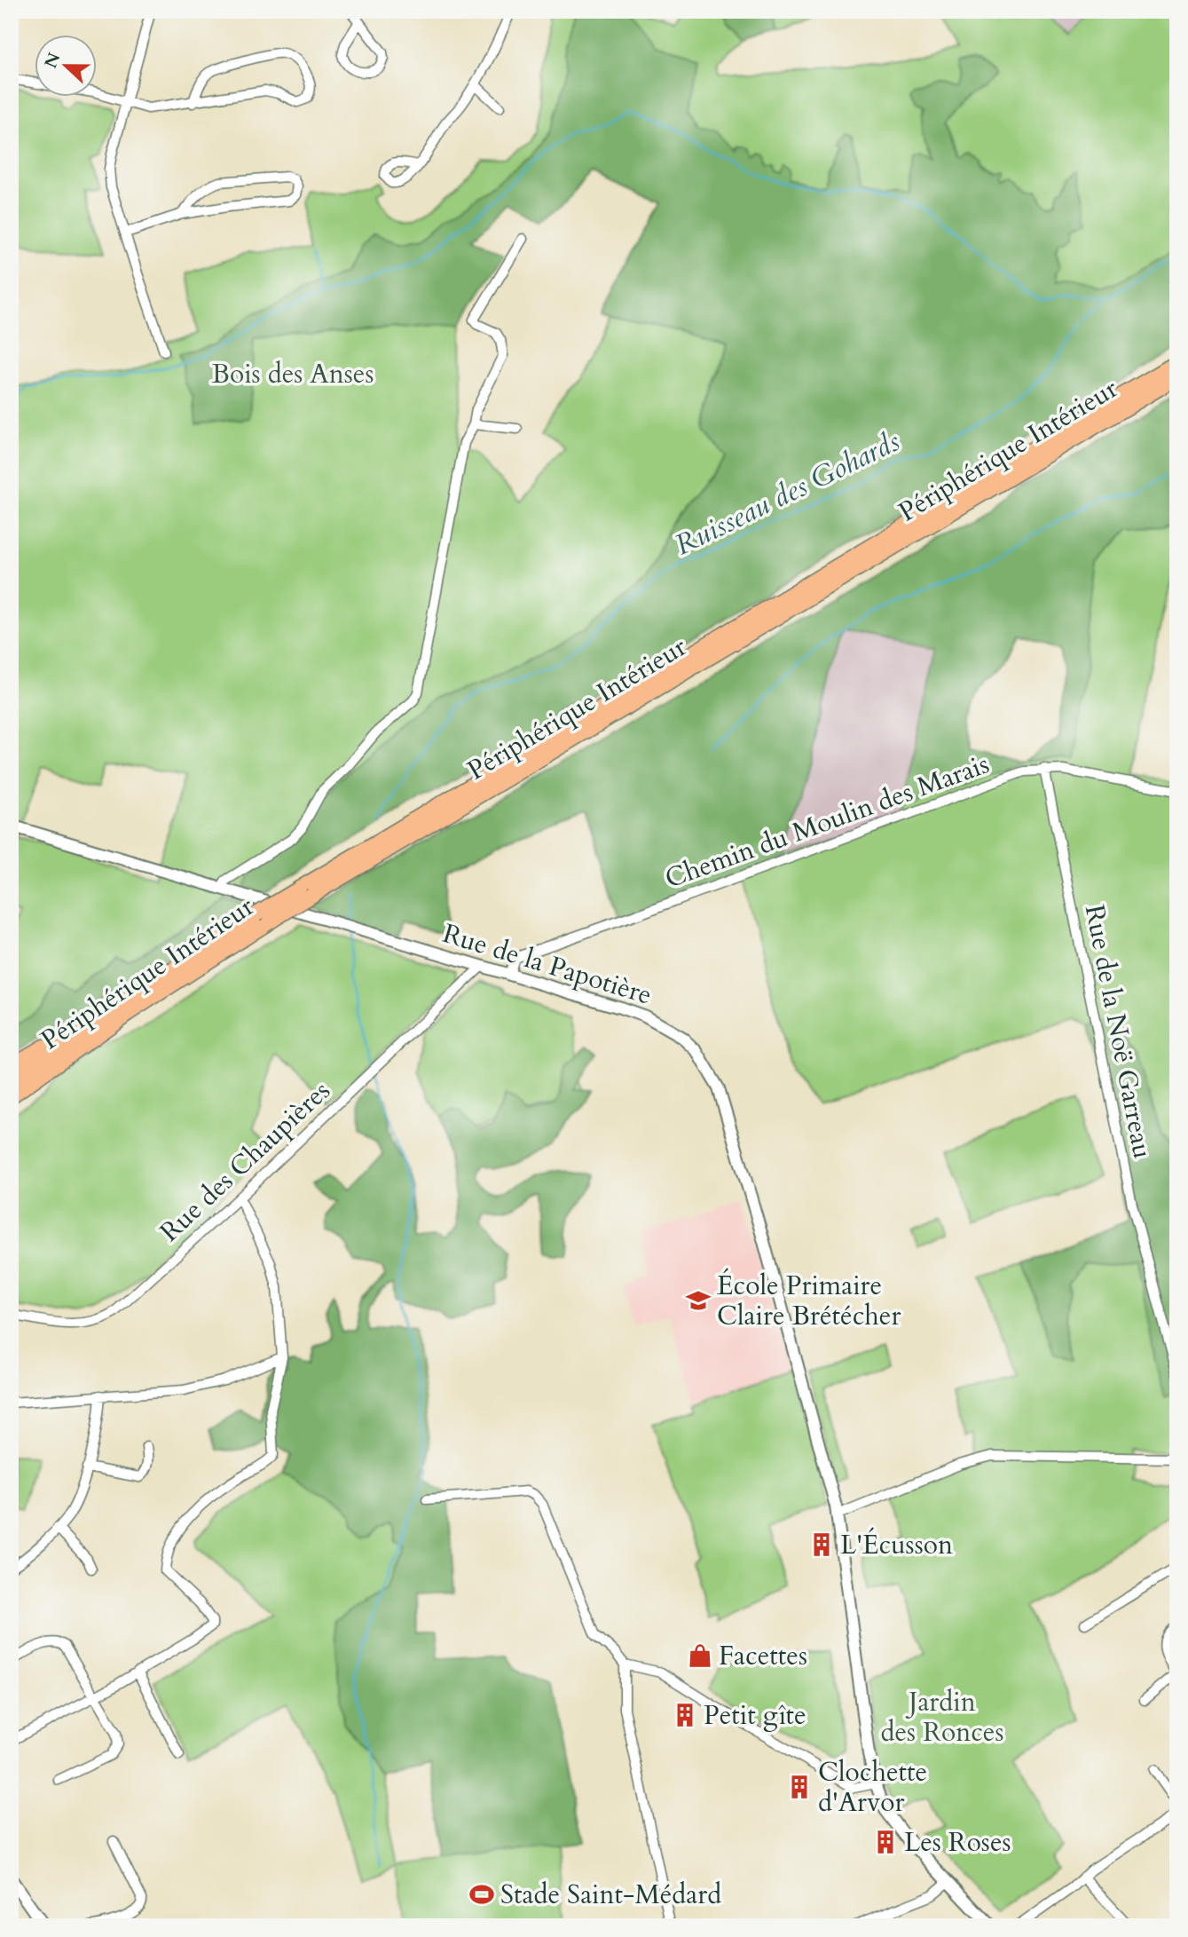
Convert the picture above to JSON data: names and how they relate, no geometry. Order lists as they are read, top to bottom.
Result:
{
  "streets": {
    "highway": ["Périphérique Intérieur"],
    "street": [
      "Chemin du Moulin des Marais",
      "Rue de la Papotière",
      "Rue de la Noë Garreau",
      "Rue des Chaupières"
    ]
  },
  "crossings": [
    ["Chemin du Moulin des Marais", "Rue de la Papotière"],
    ["Chemin du Moulin des Marais", "Rue de la Noë Garreau"],
    ["Rue de la Papotière", "Rue des Chaupières"]
  ],
  "water": ["Ruisseau des Gohards"],
  "parks": ["Bois des Anses", "Jardin des Ronces"],
  "places": {
    "school or university": ["École Primaire Claire Brétécher"],
    "building": [
      "L'Écusson",
      "Petit gîte",
      "Clochette d'Arvor",
      "Les Roses"
    ],
    "shop": ["Facettes"],
    "sports": ["Stade Saint-Médard"]
  },
  "north": "left"
}
